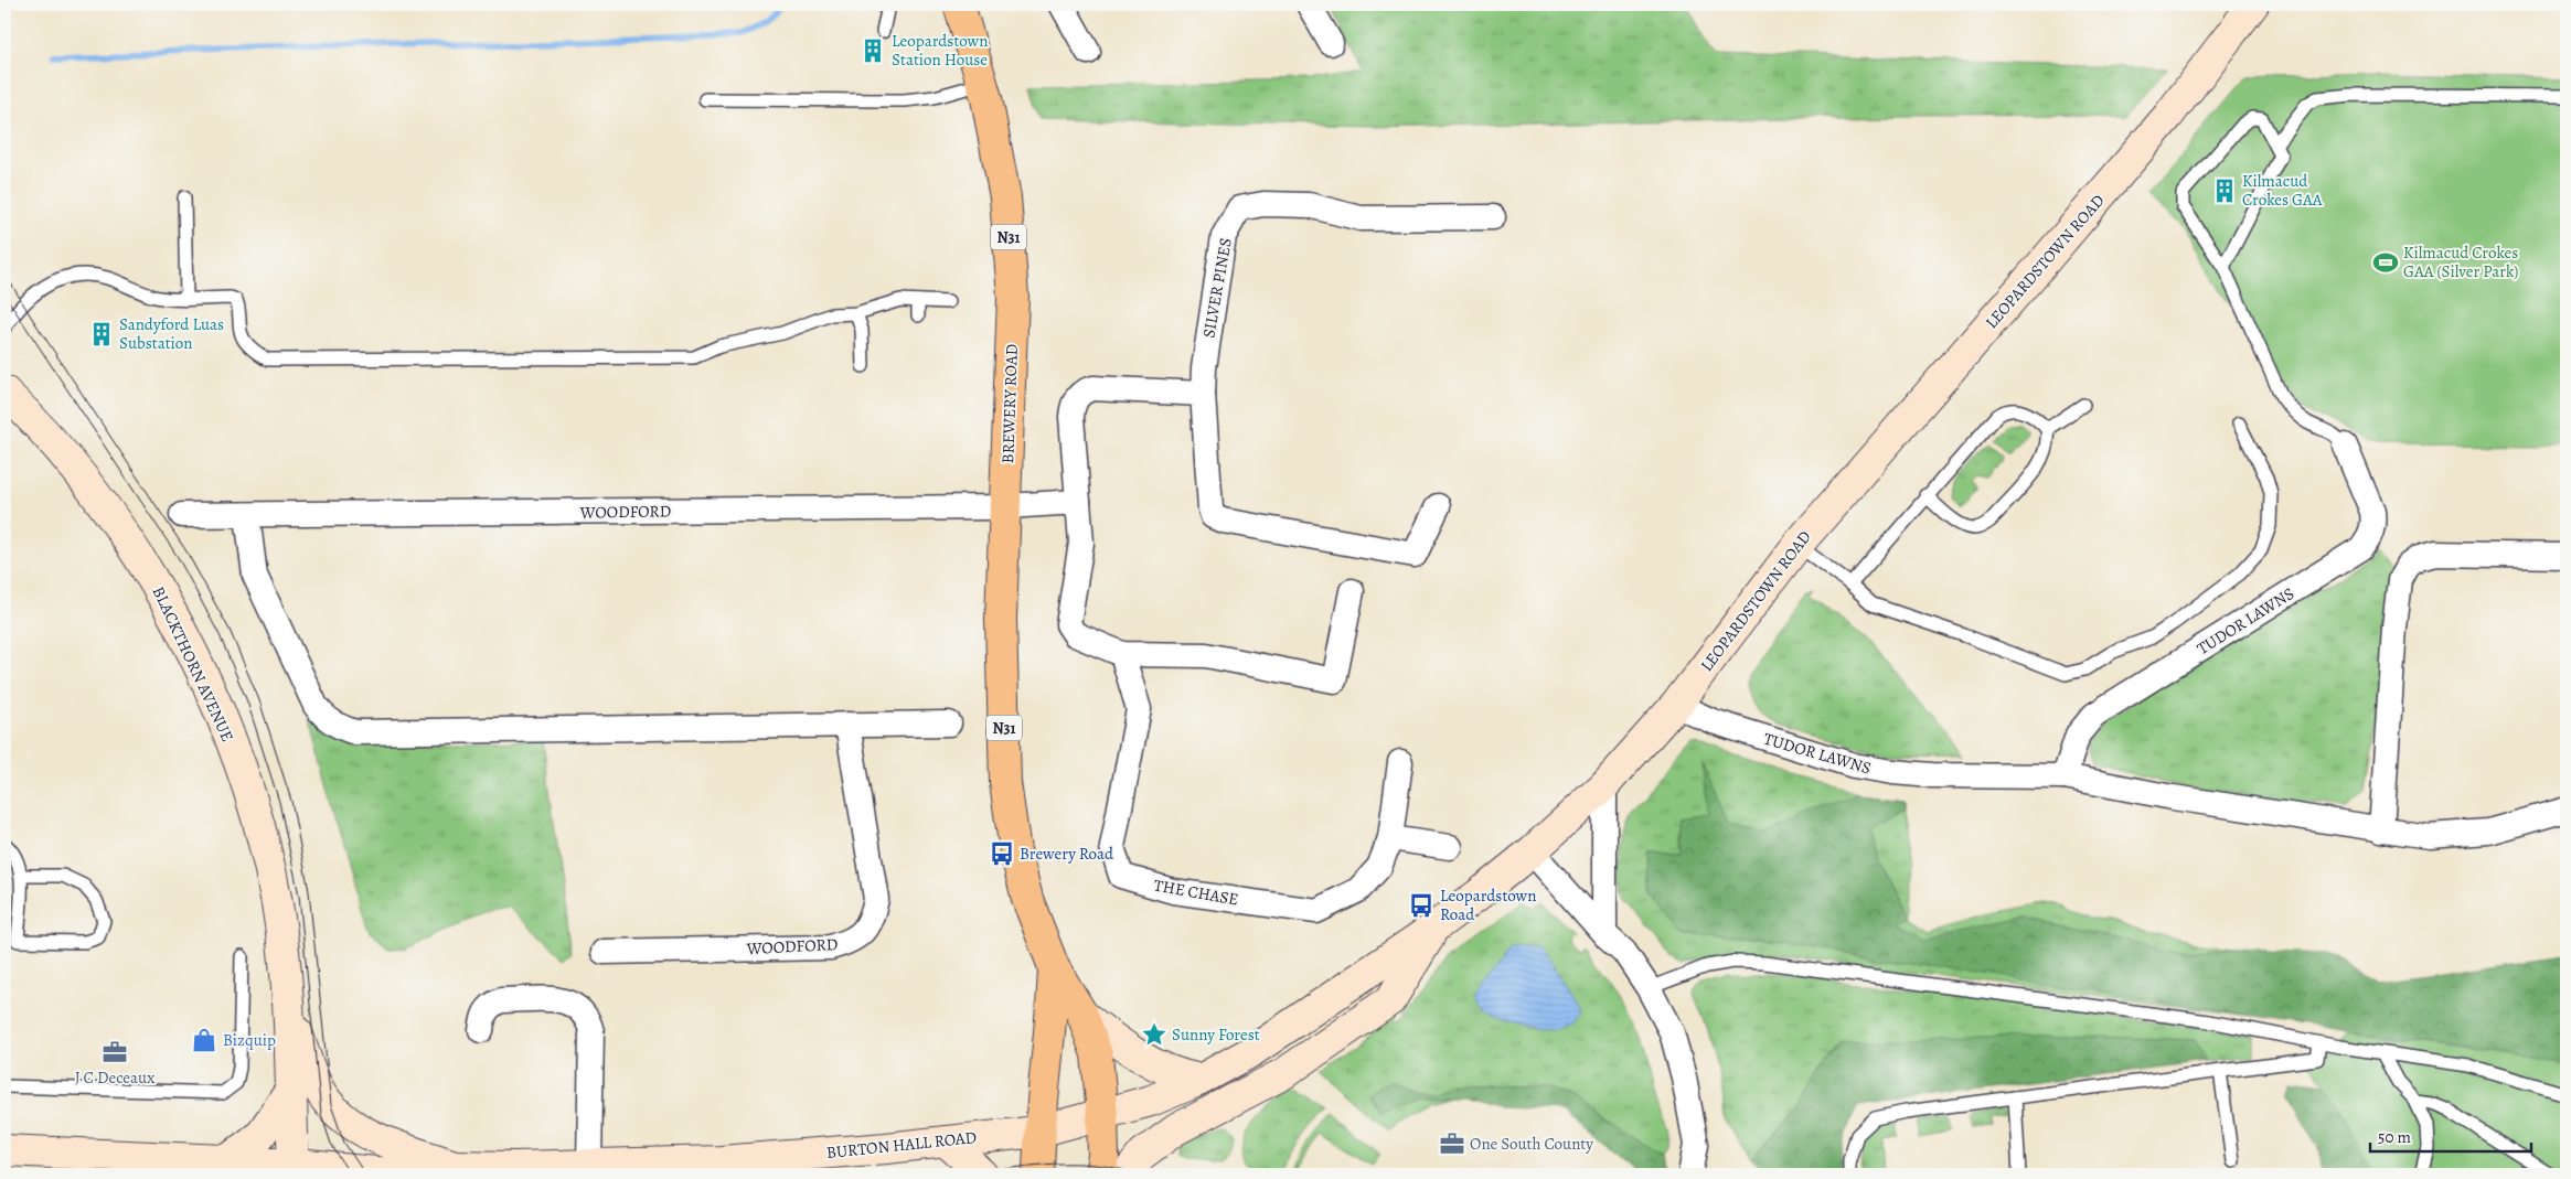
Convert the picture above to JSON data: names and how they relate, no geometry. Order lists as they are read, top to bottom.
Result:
{
  "streets": {
    "highway": ["N31", "BREWERY ROAD"],
    "street": [
      "LEOPARDSTOWN ROAD",
      "SILVER PINES",
      "WOODFORD",
      "TUDOR LAWNS",
      "BLACKTHORN AVENUE",
      "THE CHASE",
      "BURTON HALL ROAD"
    ]
  },
  "crossings": [
    ["N31", "LEOPARDSTOWN ROAD"],
    ["N31", "BREWERY ROAD"],
    ["N31", "BURTON HALL ROAD"],
    ["LEOPARDSTOWN ROAD", "BREWERY ROAD"],
    ["LEOPARDSTOWN ROAD", "TUDOR LAWNS"],
    ["LEOPARDSTOWN ROAD", "BURTON HALL ROAD"],
    ["BREWERY ROAD", "WOODFORD"],
    ["BREWERY ROAD", "BURTON HALL ROAD"],
    ["BLACKTHORN AVENUE", "BURTON HALL ROAD"]
  ],
  "places": {
    "building": ["Leopardstown Station House", "Kilmacud Crokes GAA", "Sandyford Luas Substation"],
    "sports": ["Kilmacud Crokes GAA (Silver Park)"],
    "bus stop": ["Brewery Road", "Leopardstown Road"],
    "place": ["Sunny Forest"],
    "shop": ["Bizquip"],
    "office": ["J C Deceaux", "One South County"]
  },
  "scale_bar": "50 m"
}
